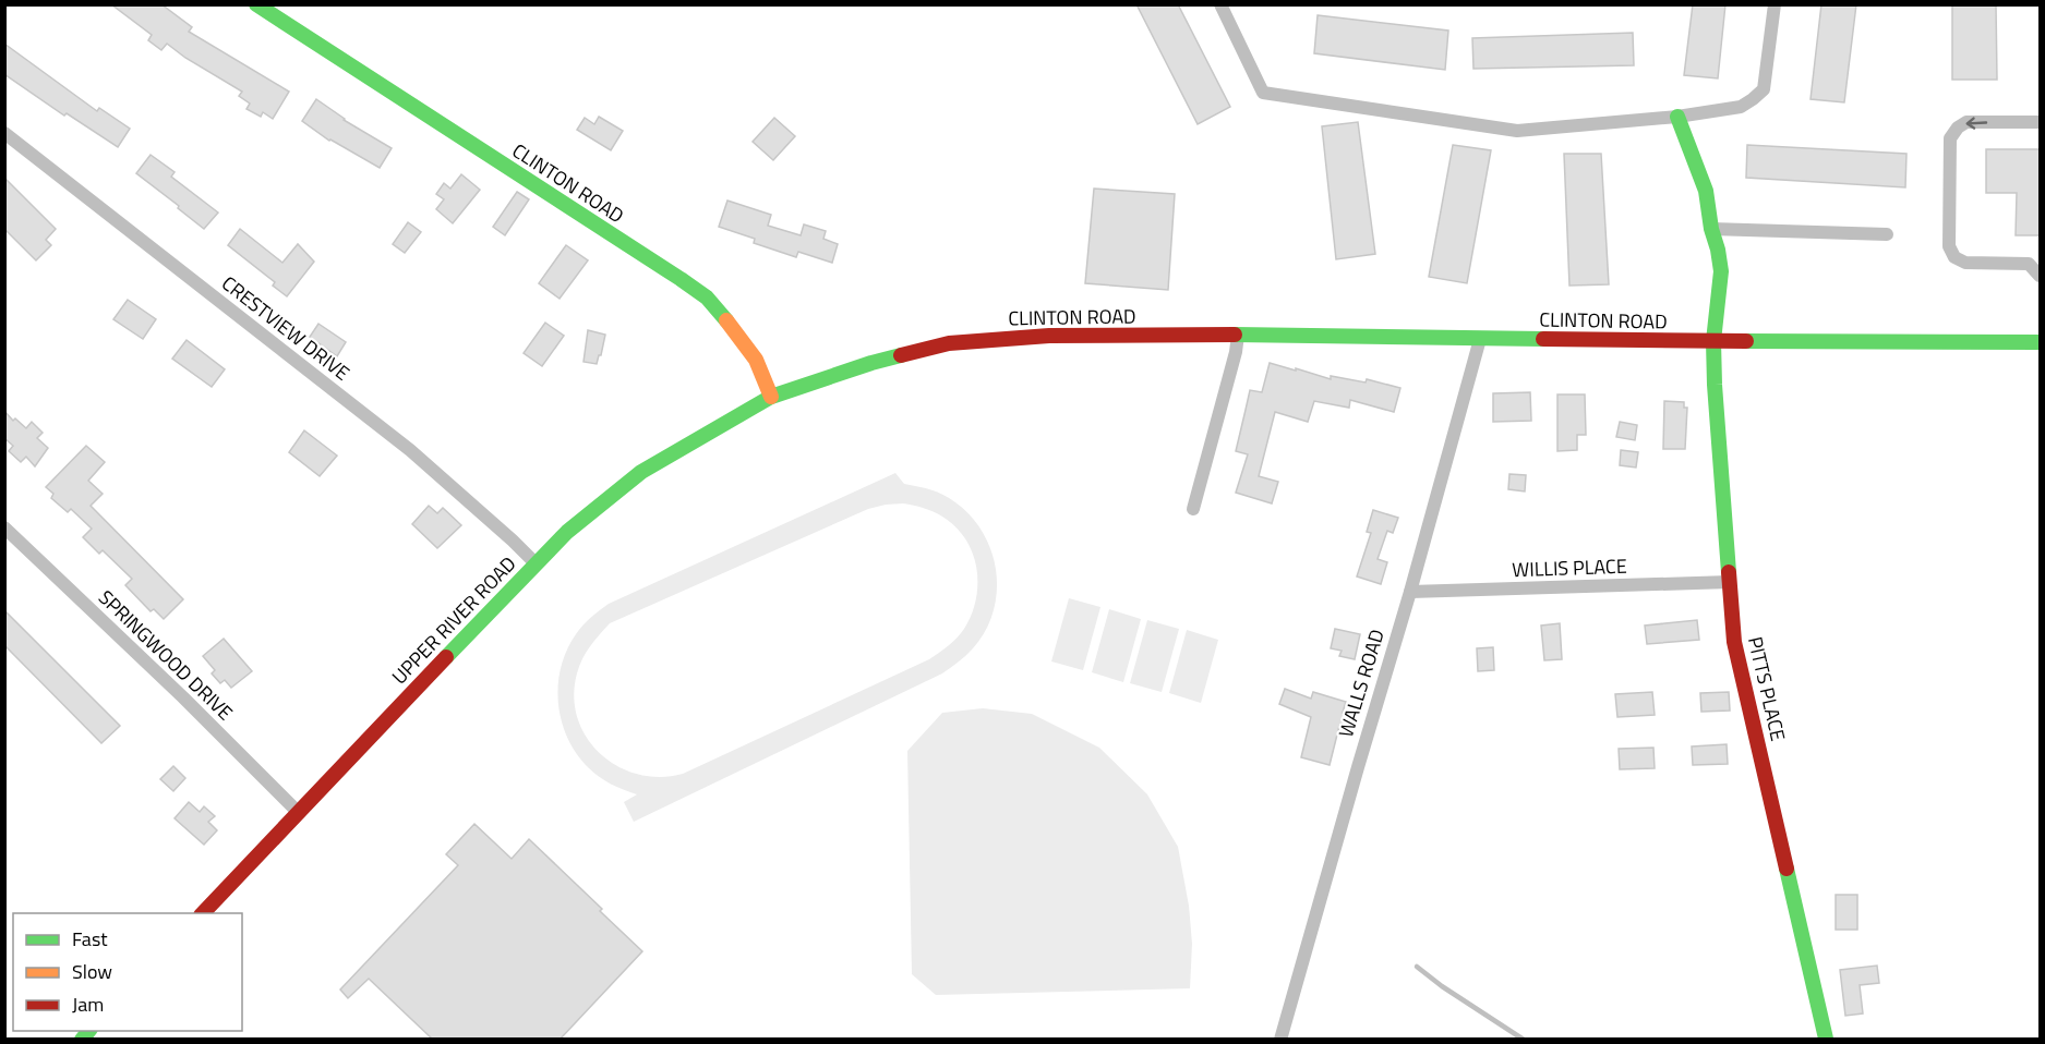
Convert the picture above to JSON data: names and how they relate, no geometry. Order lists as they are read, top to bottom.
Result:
{
  "streets": {
    "street": [
      "CLINTON ROAD",
      "CRESTVIEW DRIVE",
      "WILLIS PLACE",
      "UPPER RIVER ROAD",
      "SPRINGWOOD DRIVE",
      "WALLS ROAD",
      "PITTS PLACE"
    ]
  },
  "crossings": [
    ["CLINTON ROAD", "UPPER RIVER ROAD"],
    ["CLINTON ROAD", "WALLS ROAD"],
    ["CLINTON ROAD", "PITTS PLACE"],
    ["CRESTVIEW DRIVE", "UPPER RIVER ROAD"],
    ["WILLIS PLACE", "WALLS ROAD"],
    ["WILLIS PLACE", "PITTS PLACE"],
    ["UPPER RIVER ROAD", "SPRINGWOOD DRIVE"]
  ],
  "legend": ["Fast", "Slow", "Jam"]
}
